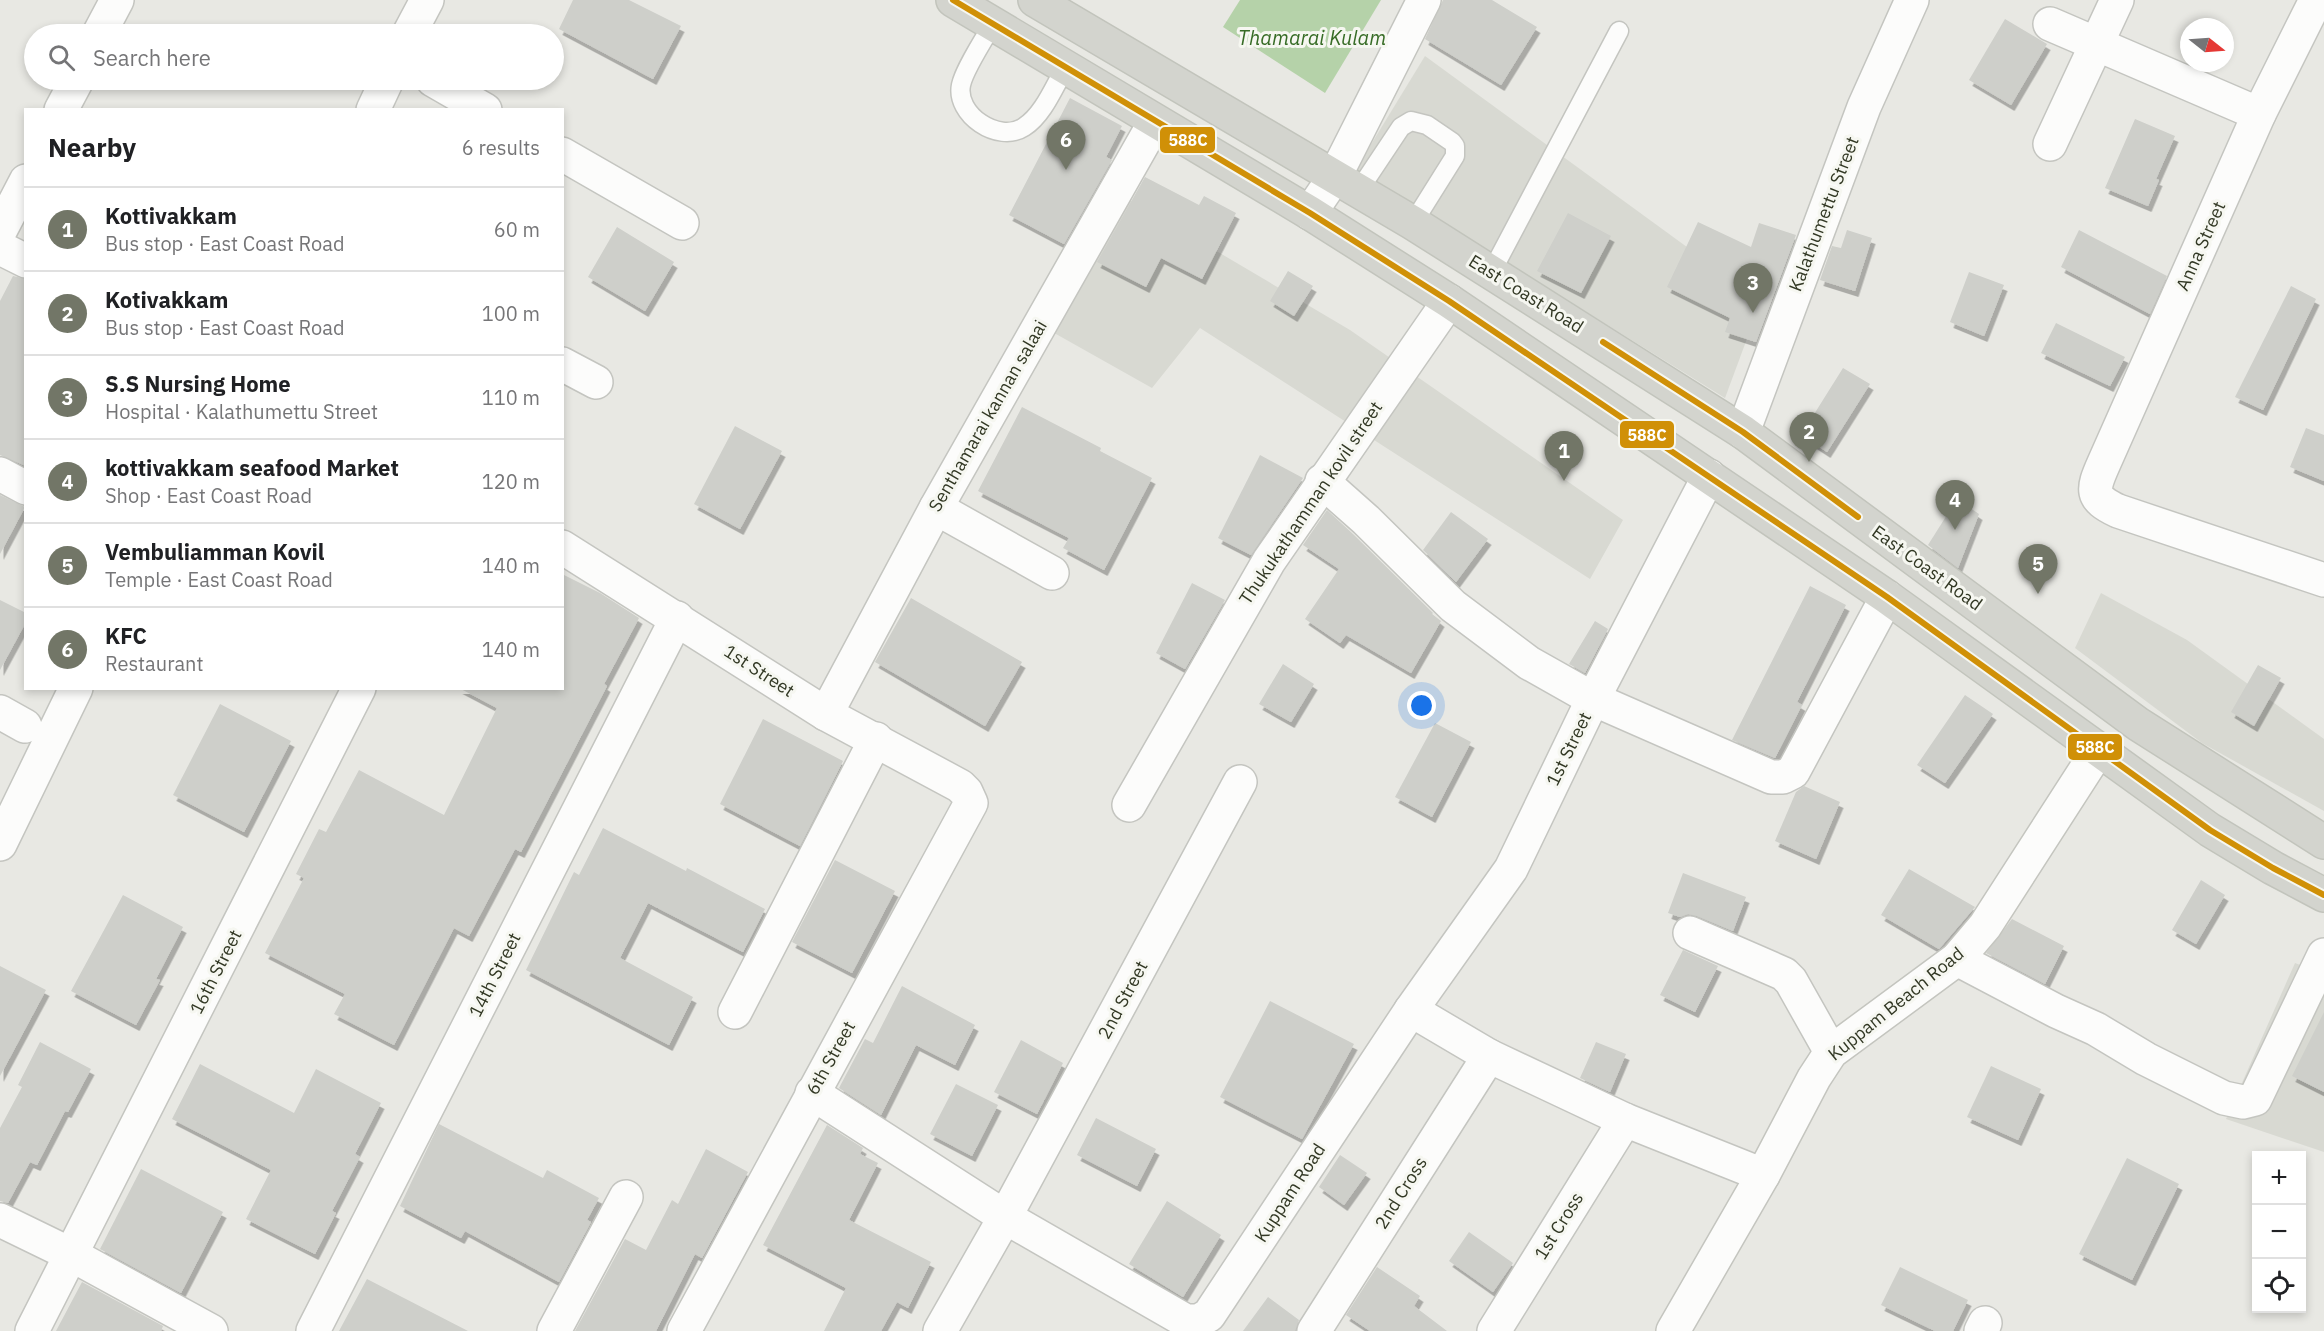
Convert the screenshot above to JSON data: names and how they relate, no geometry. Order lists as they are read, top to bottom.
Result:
{
  "streets": {
    "main road": ["East Coast Road"],
    "street": [
      "Kalathumettu Street",
      "Anna Street",
      "Senthamarai kannan salaai",
      "Thukukathamman kovil street",
      "1st Street",
      "16th Street",
      "14th Street",
      "2nd Street",
      "Kuppam Beach Road",
      "6th Street",
      "Kuppam Road",
      "2nd Cross",
      "1st Cross"
    ]
  },
  "crossings": [
    ["Kalathumettu Street", "East Coast Road"],
    ["Senthamarai kannan salaai", "1st Street"],
    ["1st Street", "14th Street"],
    ["1st Street", "6th Street"],
    ["1st Street", "Kuppam Road"],
    ["2nd Street", "Kuppam Road"],
    ["6th Street", "Kuppam Road"]
  ],
  "water": ["Thamarai Kulam"],
  "lines": ["transit line 588C"],
  "north": "right",
  "page": {
    "search": "Search here",
    "heading": ["Nearby", "6 results"],
    "pins": [
      "6",
      "3",
      "2",
      "1",
      "4",
      "5"
    ],
    "list": [
      {
        "mark": "1",
        "name": "Kottivakkam",
        "note": "Bus stop · East Coast Road",
        "value": "60 m"
      },
      {
        "mark": "2",
        "name": "Kotivakkam",
        "note": "Bus stop · East Coast Road",
        "value": "100 m"
      },
      {
        "mark": "3",
        "name": "S.S Nursing Home",
        "note": "Hospital · Kalathumettu Street",
        "value": "110 m"
      },
      {
        "mark": "4",
        "name": "kottivakkam seafood Market",
        "note": "Shop · East Coast Road",
        "value": "120 m"
      },
      {
        "mark": "5",
        "name": "Vembuliamman Kovil",
        "note": "Temple · East Coast Road",
        "value": "140 m"
      },
      {
        "mark": "6",
        "name": "KFC",
        "note": "Restaurant",
        "value": "140 m"
      }
    ],
    "map_buttons": ["+", "−"]
  }
}
